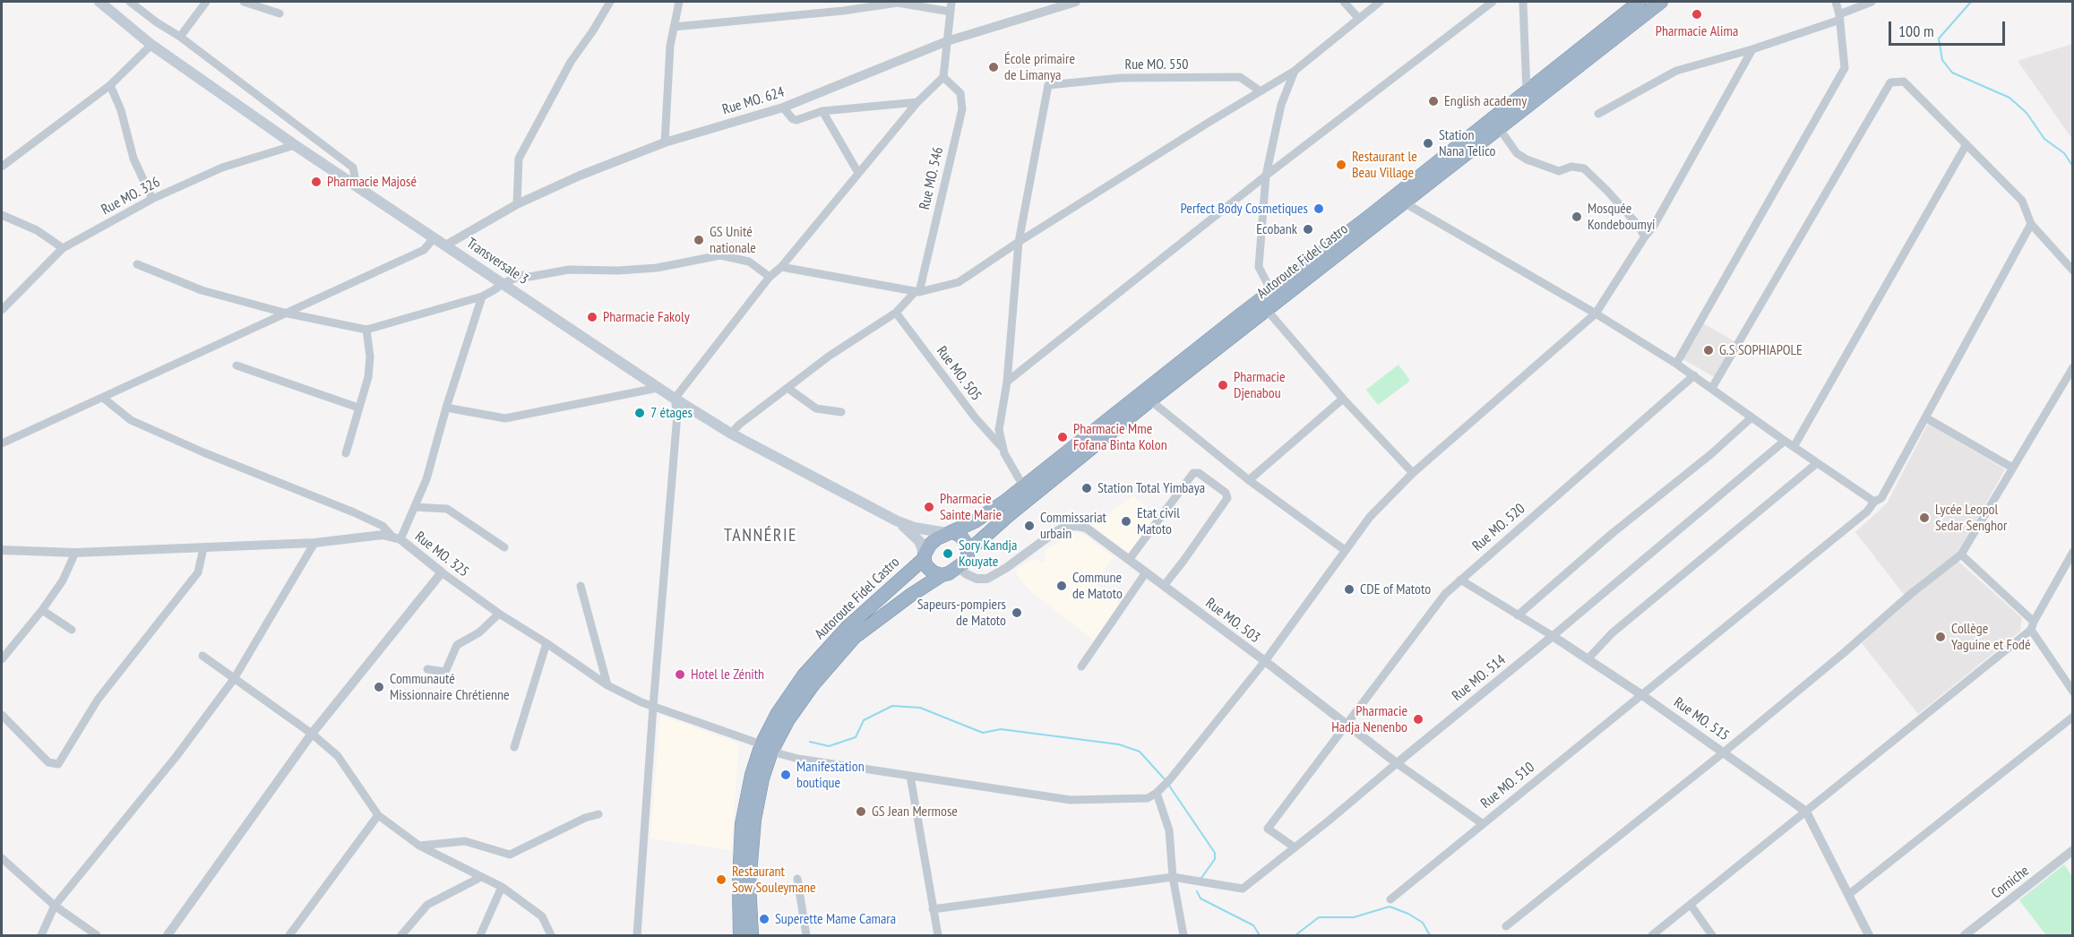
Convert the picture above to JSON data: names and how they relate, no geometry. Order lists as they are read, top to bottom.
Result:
{
  "streets": {
    "highway": ["Autoroute Fidel Castro"],
    "main road": ["Transversale 3"],
    "street": [
      "Rue MO. 550",
      "Rue MO. 624",
      "Rue MO. 546",
      "Rue MO. 326",
      "Rue MO. 505",
      "Rue MO. 520",
      "Rue MO. 325",
      "Rue MO. 503",
      "Rue MO. 514",
      "Rue MO. 515",
      "Rue MO. 510",
      "Corniche"
    ]
  },
  "crossings": [
    ["Rue MO. 624", "Transversale 3"],
    ["Rue MO. 326", "Transversale 3"],
    ["Transversale 3", "Autoroute Fidel Castro"],
    ["Transversale 3", "Rue MO. 503"],
    ["Autoroute Fidel Castro", "Rue MO. 325"],
    ["Autoroute Fidel Castro", "Rue MO. 503"],
    ["Rue MO. 520", "Rue MO. 503"],
    ["Rue MO. 520", "Rue MO. 514"],
    ["Rue MO. 520", "Rue MO. 515"],
    ["Rue MO. 503", "Rue MO. 514"],
    ["Rue MO. 503", "Rue MO. 510"],
    ["Rue MO. 514", "Rue MO. 515"],
    ["Rue MO. 515", "Rue MO. 510"]
  ],
  "districts": ["TANNÉRIE"],
  "places": [
    "Pharmacie Alima",
    "École primaire de Limanya",
    "English academy",
    "Station Nana Telico",
    "Restaurant le Beau Village",
    "Pharmacie Majosé",
    "Perfect Body Cosmetiques",
    "Mosquée Kondeboumyi",
    "Ecobank",
    "GS Unité nationale",
    "Pharmacie Fakoly",
    "G.S SOPHIAPOLE",
    "Pharmacie Djenabou",
    "7 étages",
    "Pharmacie Mme Fofana Binta Kolon",
    "Station Total Yimbaya",
    "Pharmacie Sainte Marie",
    "Lycée Leopol Sedar Senghor",
    "Etat civil Matoto",
    "Commissariat urbain",
    "Sory Kandja Kouyate",
    "Commune de Matoto",
    "CDE of Matoto",
    "Sapeurs-pompiers de Matoto",
    "Collège Yaguine et Fodé",
    "Hotel le Zénith",
    "Communauté Missionnaire Chrétienne",
    "Pharmacie Hadja Nenenbo",
    "Manifestation boutique",
    "GS Jean Mermose",
    "Restaurant Sow Souleymane",
    "Superette Mame Camara"
  ],
  "scale_bar": "100 m"
}
